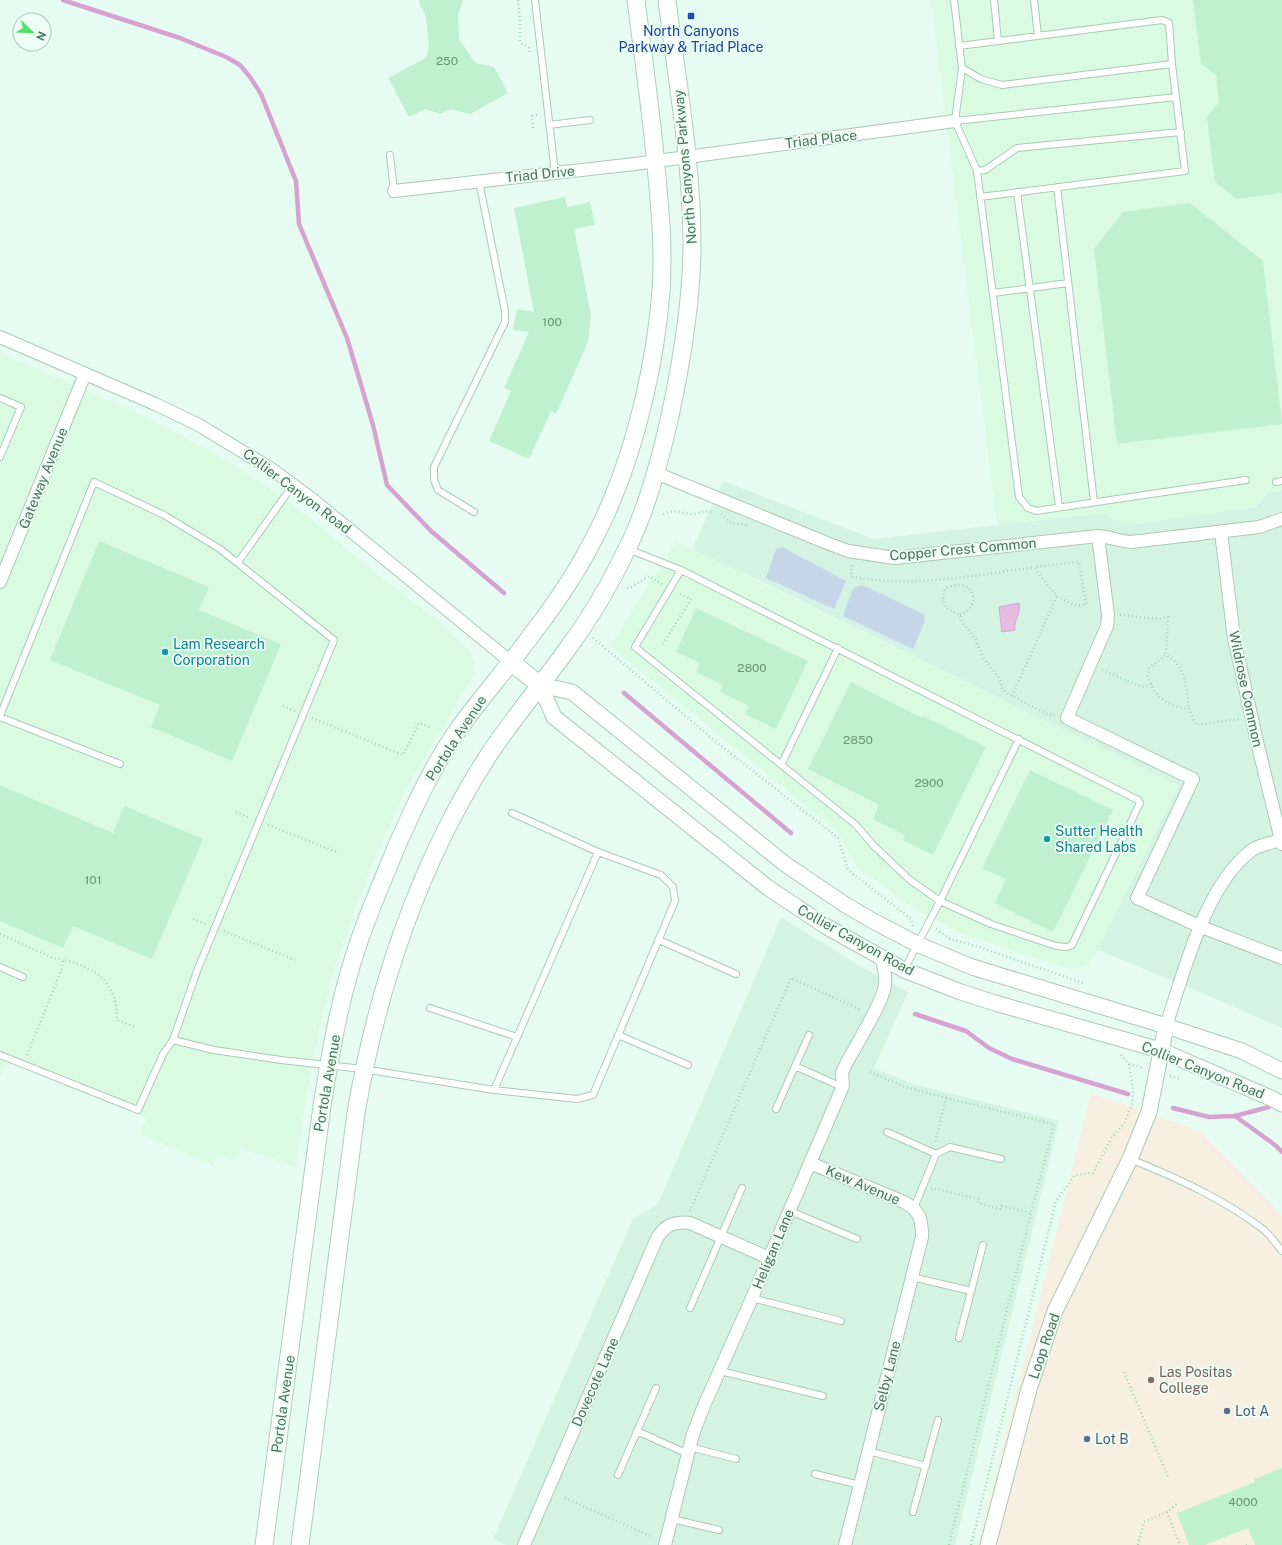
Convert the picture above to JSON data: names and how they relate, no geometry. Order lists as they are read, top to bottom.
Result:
{
  "streets": {
    "main road": ["North Canyons Parkway", "Collier Canyon Road", "Portola Avenue"],
    "street": [
      "Triad Place",
      "Triad Drive",
      "Gateway Avenue",
      "Copper Crest Common",
      "Wildrose Common",
      "Kew Avenue",
      "Heligan Lane",
      "Loop Road",
      "Selby Lane",
      "Dovecote Lane"
    ]
  },
  "crossings": [
    ["Triad Place", "North Canyons Parkway"],
    ["Triad Place", "Triad Drive"],
    ["North Canyons Parkway", "Triad Drive"],
    ["North Canyons Parkway", "Collier Canyon Road"],
    ["North Canyons Parkway", "Copper Crest Common"],
    ["North Canyons Parkway", "Portola Avenue"],
    ["Gateway Avenue", "Collier Canyon Road"],
    ["Collier Canyon Road", "Portola Avenue"],
    ["Collier Canyon Road", "Heligan Lane"],
    ["Collier Canyon Road", "Loop Road"],
    ["Copper Crest Common", "Wildrose Common"],
    ["Kew Avenue", "Heligan Lane"],
    ["Kew Avenue", "Selby Lane"]
  ],
  "places": {
    "transit": ["North Canyons Parkway & Triad Place"],
    "other": [
      "Lam Research Corporation",
      "Sutter Health Shared Labs",
      "Las Positas College",
      "Lot A",
      "Lot B"
    ]
  },
  "house_numbers": [
    "250",
    "100",
    "2800",
    "2850",
    "2900",
    "101",
    "4000"
  ],
  "north": "bottom right"
}
